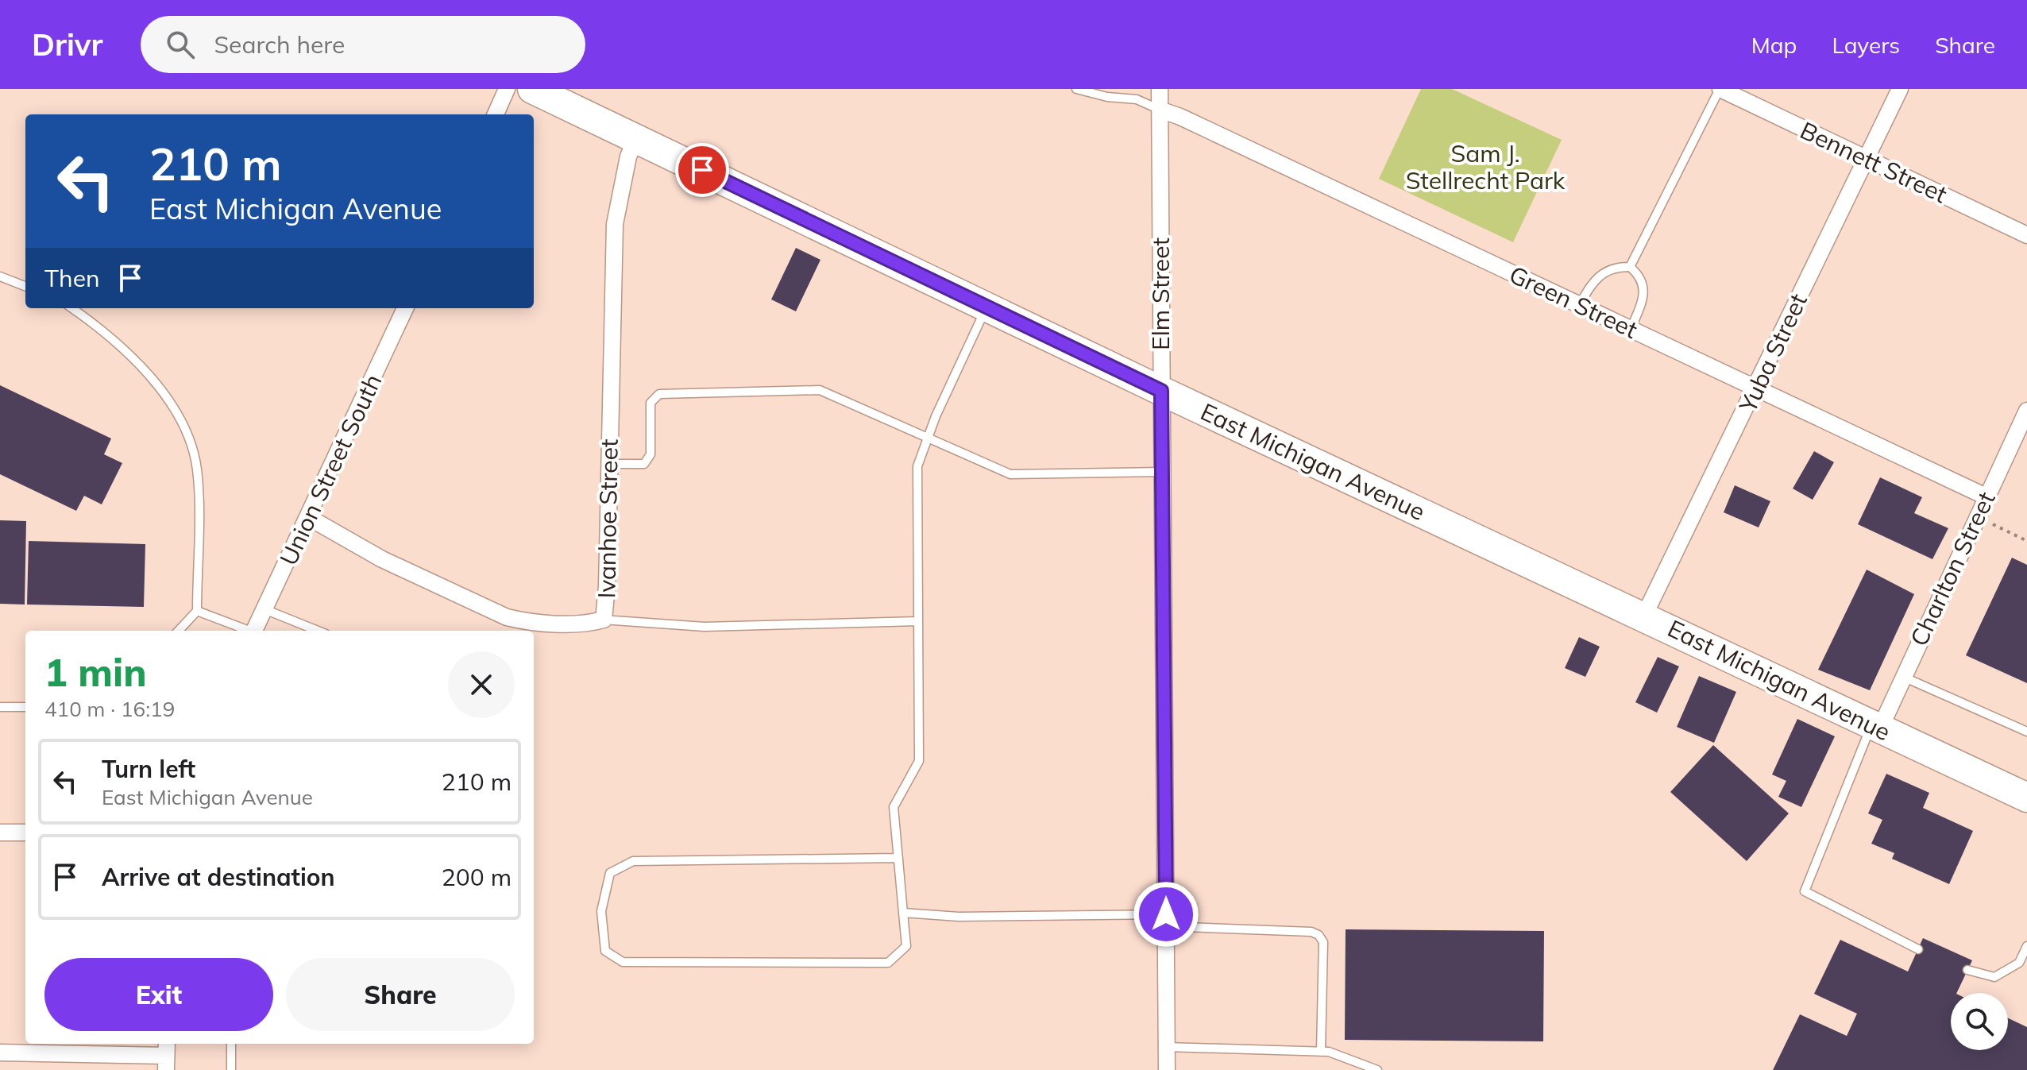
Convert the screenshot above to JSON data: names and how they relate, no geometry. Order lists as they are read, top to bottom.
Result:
{
  "streets": {
    "highway": ["East Michigan Avenue"],
    "street": [
      "Bennett Street",
      "Elm Street",
      "Green Street",
      "Yuba Street",
      "Union Street South",
      "Ivanhoe Street",
      "Charlton Street"
    ]
  },
  "crossings": [
    ["Bennett Street", "Yuba Street"],
    ["Elm Street", "Green Street"],
    ["Elm Street", "East Michigan Avenue"],
    ["Green Street", "Yuba Street"],
    ["Green Street", "Charlton Street"],
    ["Yuba Street", "East Michigan Avenue"],
    ["East Michigan Avenue", "Ivanhoe Street"],
    ["East Michigan Avenue", "Charlton Street"],
    ["Union Street South", "Ivanhoe Street"]
  ],
  "parks": ["Sam J. Stellrecht Park"],
  "page": {
    "header": "Drivr",
    "search": "Search here",
    "nav": ["Map", "Layers", "Share"],
    "turn": ["210 m", "East Michigan Avenue"],
    "then": "Then",
    "heading": ["1 min", "410 m · 16:19"],
    "list": [
      {
        "name": "Turn left",
        "note": "East Michigan Avenue",
        "value": "210 m"
      },
      {
        "name": "Arrive at destination",
        "value": "200 m"
      }
    ],
    "buttons": ["Exit", "Share"]
  }
}
